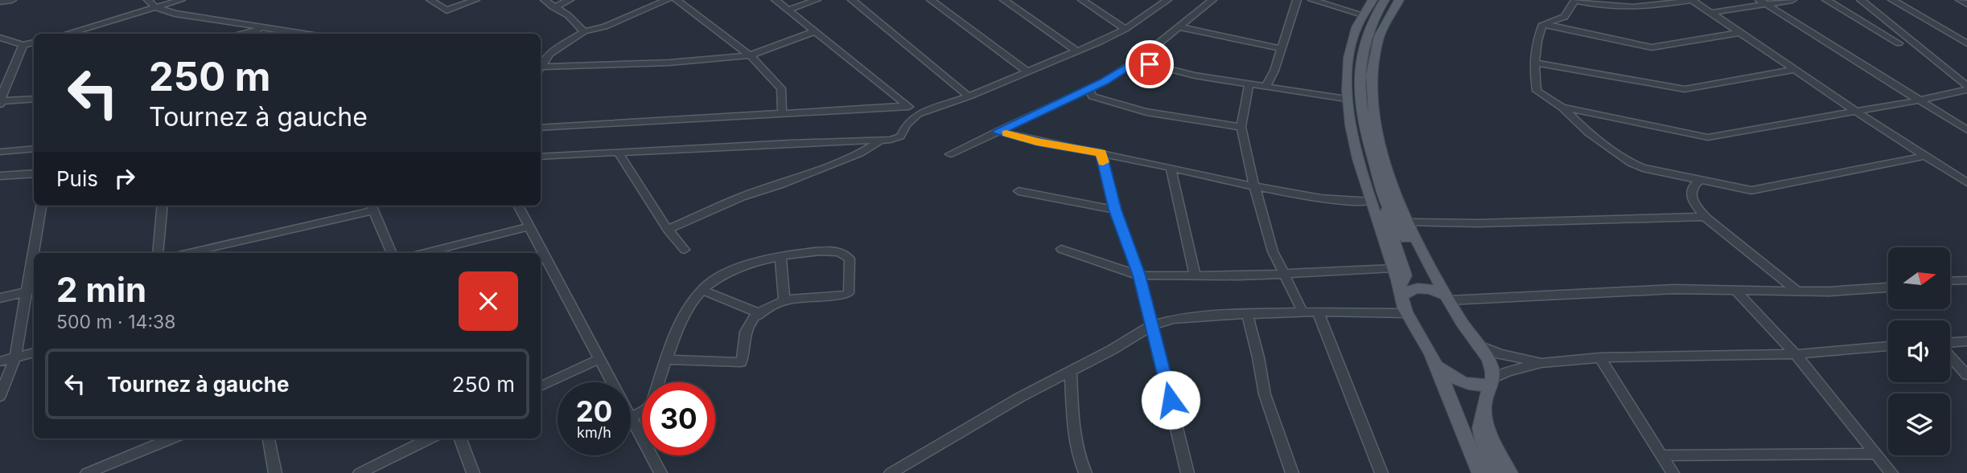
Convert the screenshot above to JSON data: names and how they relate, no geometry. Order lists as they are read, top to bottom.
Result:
{
  "north": "right",
  "page": {
    "turn": ["250 m", "Tournez à gauche"],
    "then": "Puis",
    "heading": ["2 min", "500 m · 14:38"],
    "list": [
      {
        "name": "Tournez à gauche",
        "value": "250 m"
      }
    ],
    "speed": "20 km/h",
    "limit": "30"
  }
}
